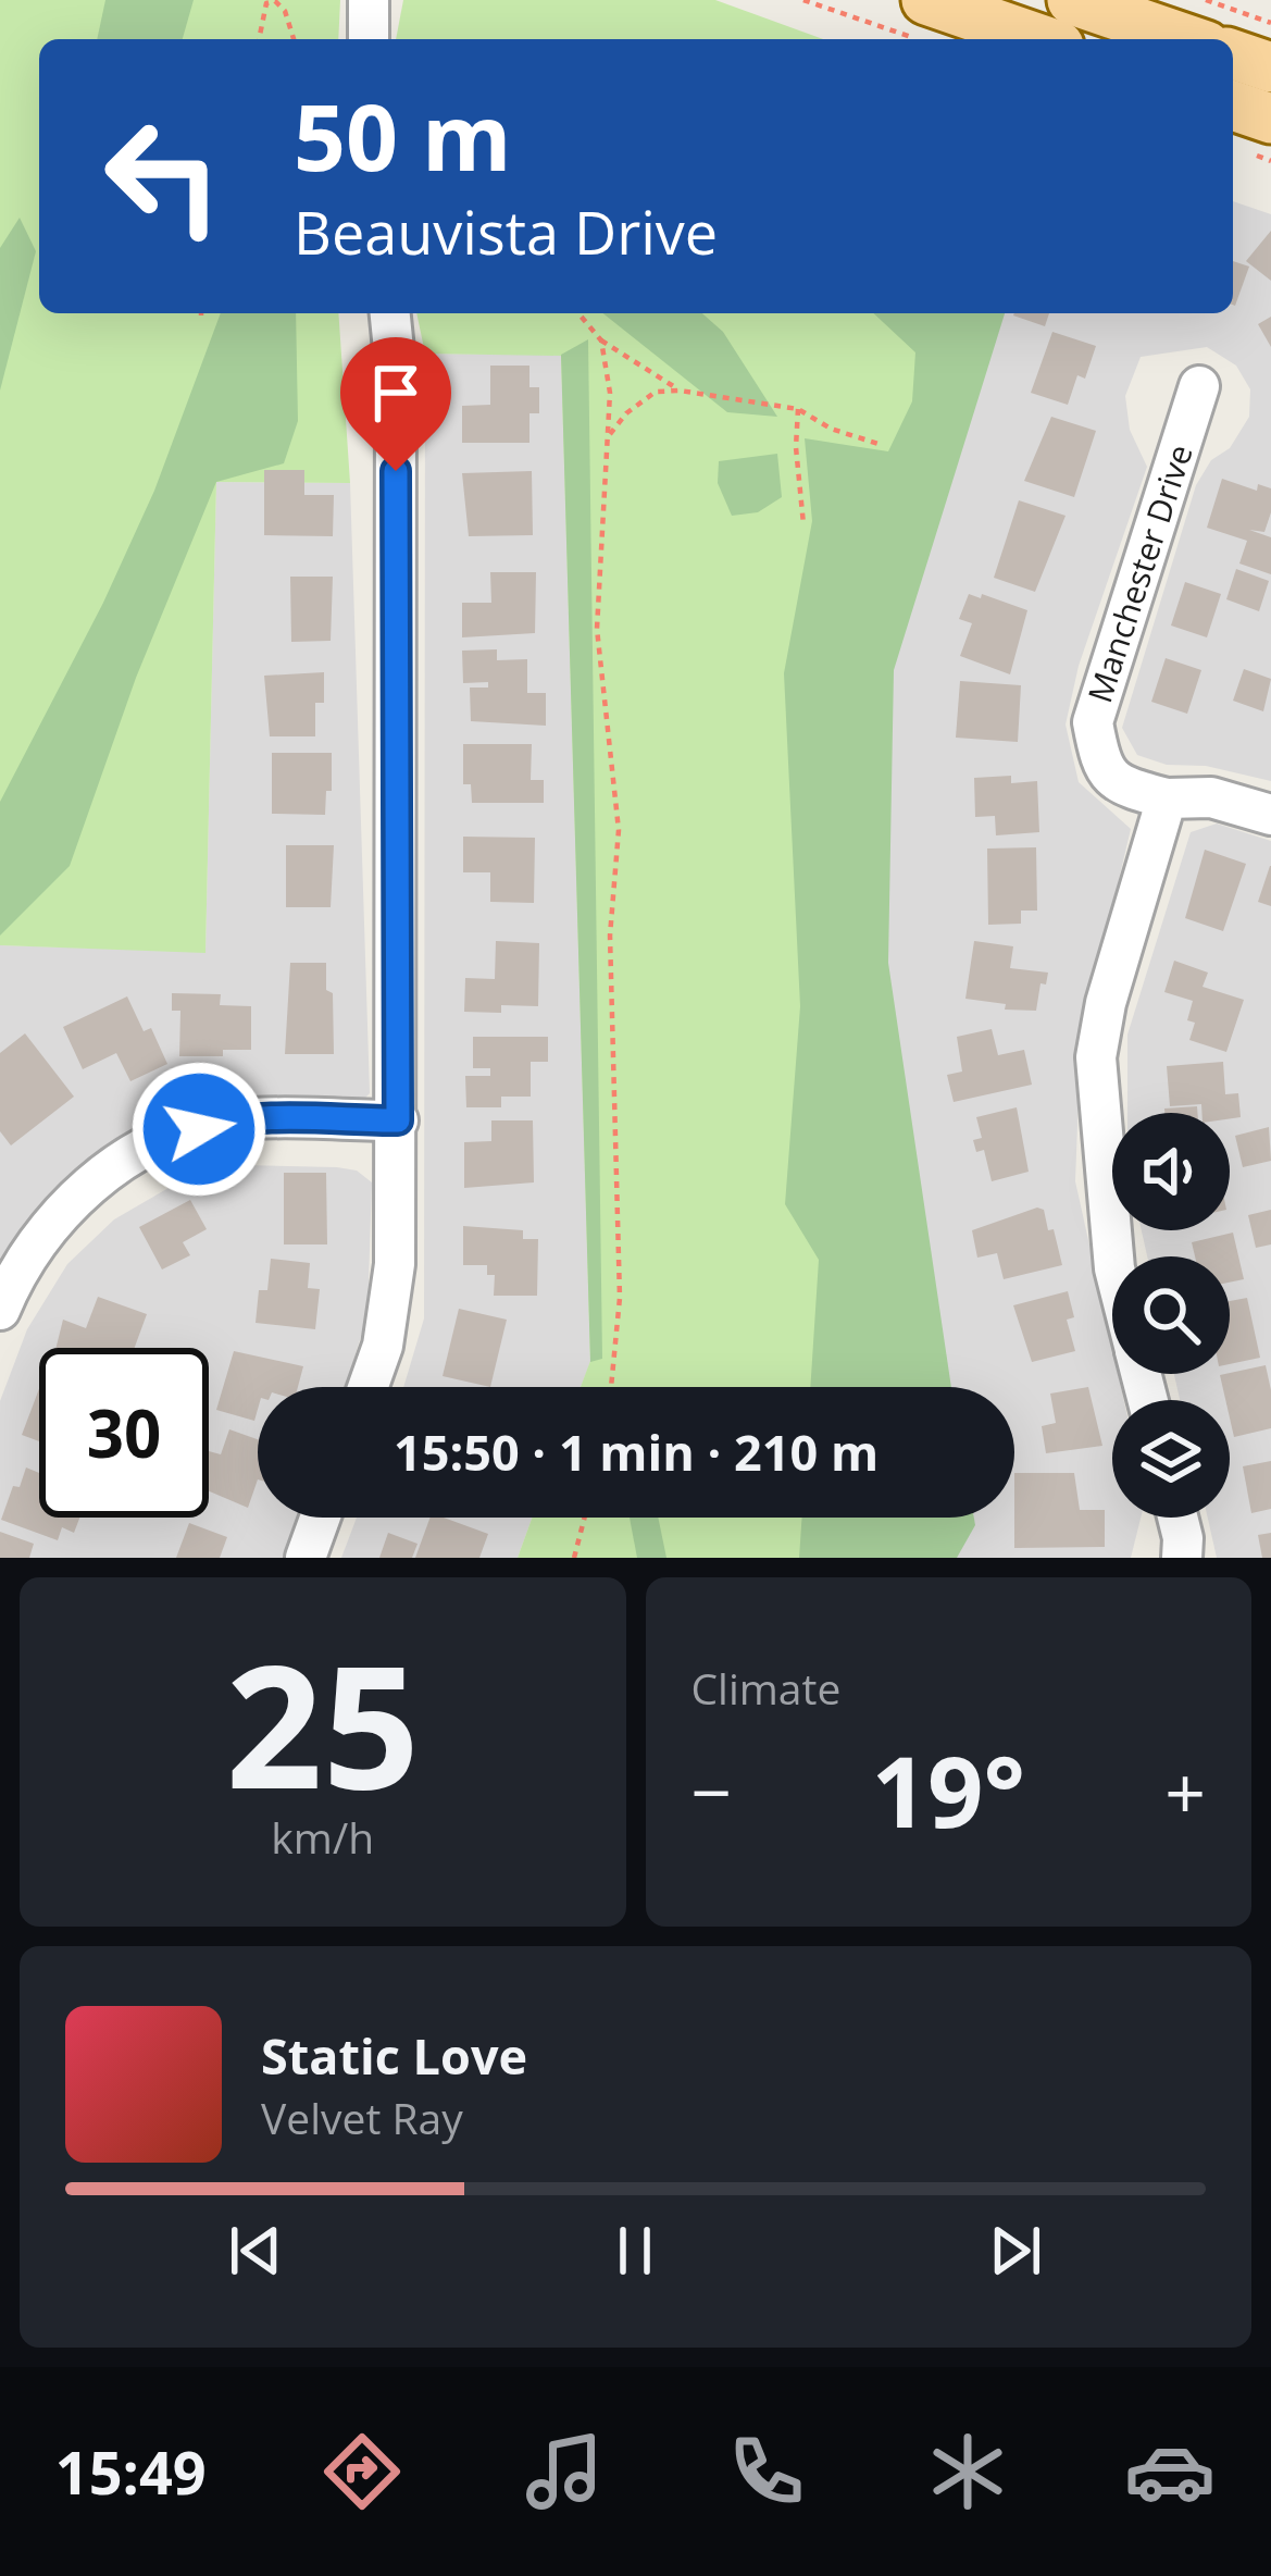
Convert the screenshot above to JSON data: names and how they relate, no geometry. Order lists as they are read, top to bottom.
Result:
{
  "streets": {
    "street": ["Manchester Drive"]
  },
  "page": {
    "turn": ["50 m", "Beauvista Drive"],
    "limit": "30",
    "trip": "15:50 · 1 min · 210 m",
    "tile": [
      ["25", "km/h"],
      "Climate"
    ],
    "heat": ["−", "19°", "+"],
    "song": ["Static Love", "Velvet Ray"],
    "tabs": "15:49"
  }
}
